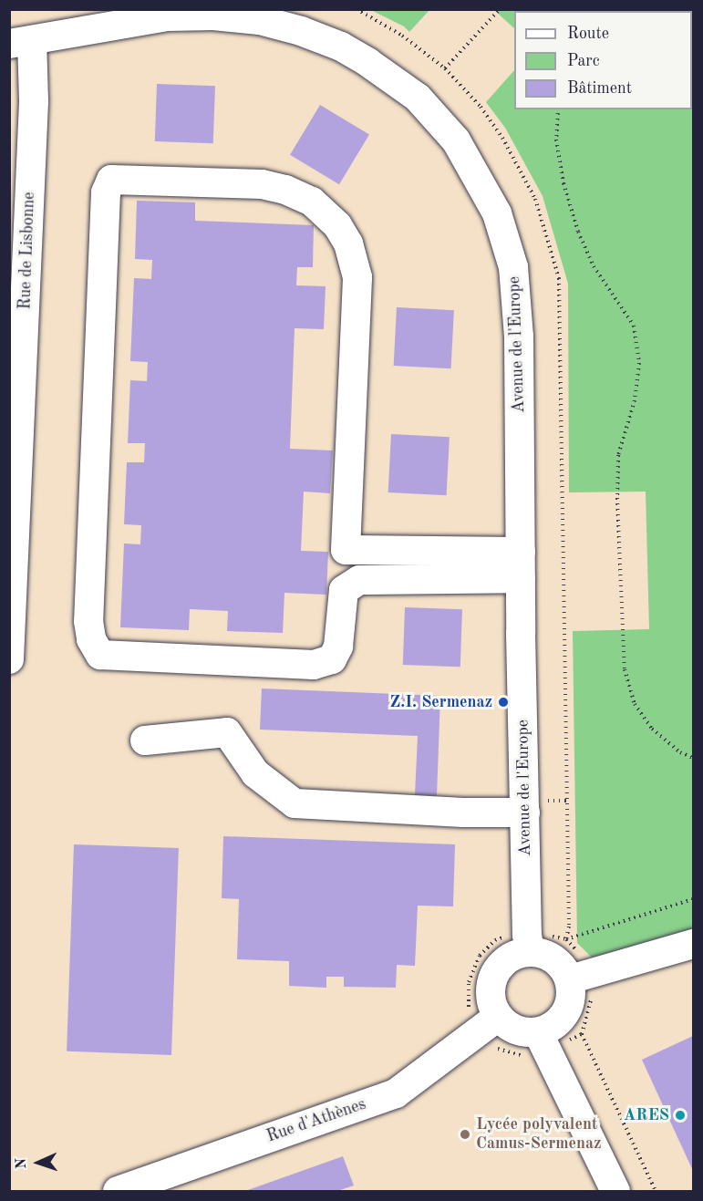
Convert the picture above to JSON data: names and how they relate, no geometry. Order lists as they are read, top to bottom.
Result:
{
  "streets": {
    "street": ["Rue de Lisbonne", "Avenue de l'Europe", "Rue d'Athènes"]
  },
  "crossings": [
    ["Rue de Lisbonne", "Avenue de l'Europe"],
    ["Avenue de l'Europe", "Rue d'Athènes"]
  ],
  "places": ["Z.I. Sermenaz", "ARES", "Lycée polyvalent Camus-Sermenaz"],
  "legend": ["Route", "Parc", "Bâtiment"],
  "north": "left"
}
